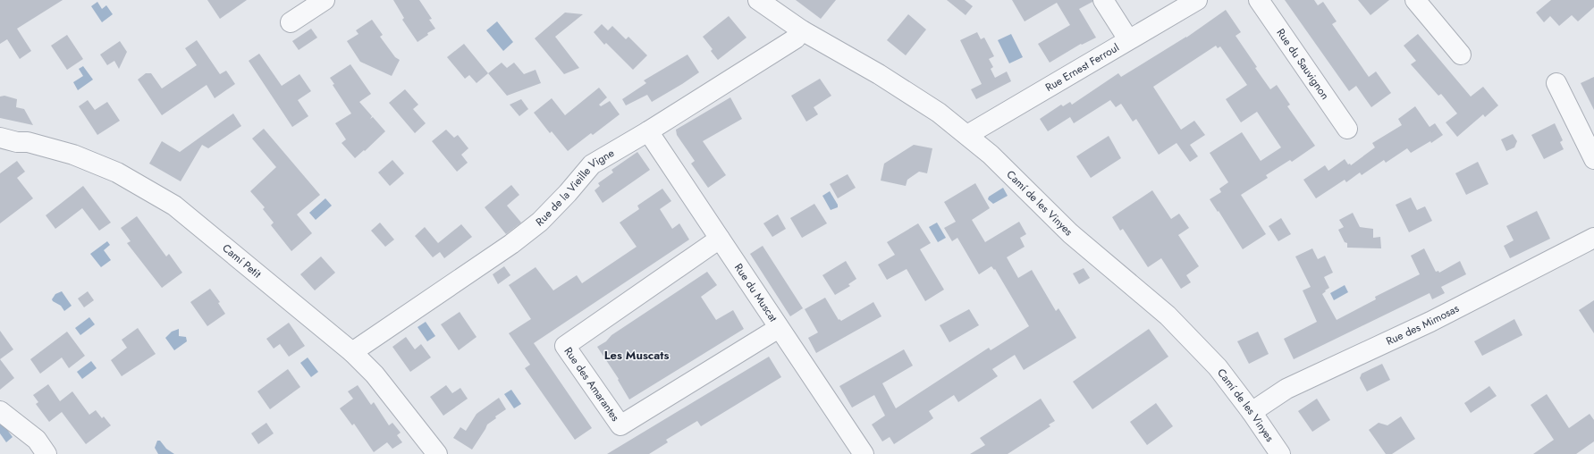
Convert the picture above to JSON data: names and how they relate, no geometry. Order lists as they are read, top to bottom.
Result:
{
  "streets": {
    "street": [
      "Rue du Sauvignon",
      "Rue Ernest Ferroul",
      "Rue de la Vieille Vigne",
      "Camí de les Vinyes",
      "Camí Petit",
      "Rue du Muscat",
      "Rue des Mimosas",
      "Rue des Amarantes"
    ]
  },
  "crossings": [
    ["Rue Ernest Ferroul", "Camí de les Vinyes"],
    ["Rue de la Vieille Vigne", "Camí de les Vinyes"],
    ["Rue de la Vieille Vigne", "Camí Petit"],
    ["Rue de la Vieille Vigne", "Rue du Muscat"],
    ["Camí de les Vinyes", "Rue des Mimosas"],
    ["Rue du Muscat", "Rue des Amarantes"]
  ],
  "districts": ["Les Muscats"]
}
